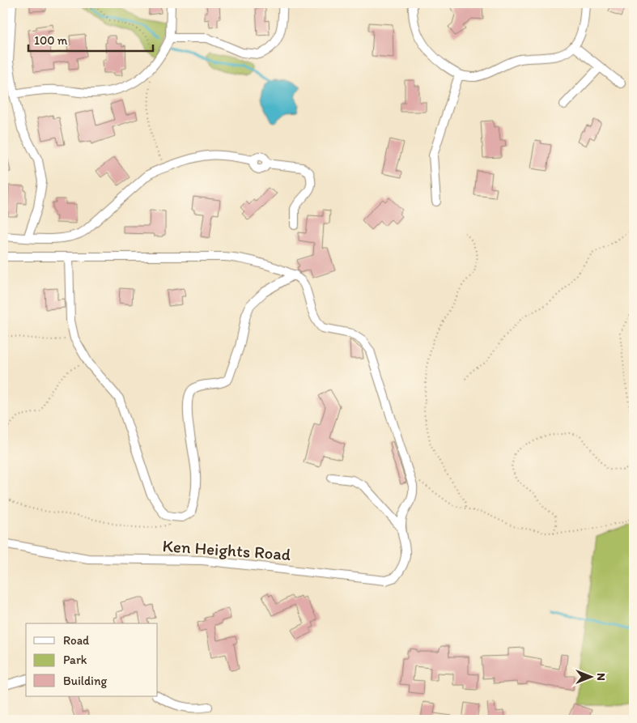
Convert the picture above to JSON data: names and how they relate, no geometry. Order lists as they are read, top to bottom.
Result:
{
  "streets": {
    "street": ["Ken Heights Road"]
  },
  "legend": ["Road", "Park", "Building"],
  "scale_bar": "100 m",
  "north": "right"
}
